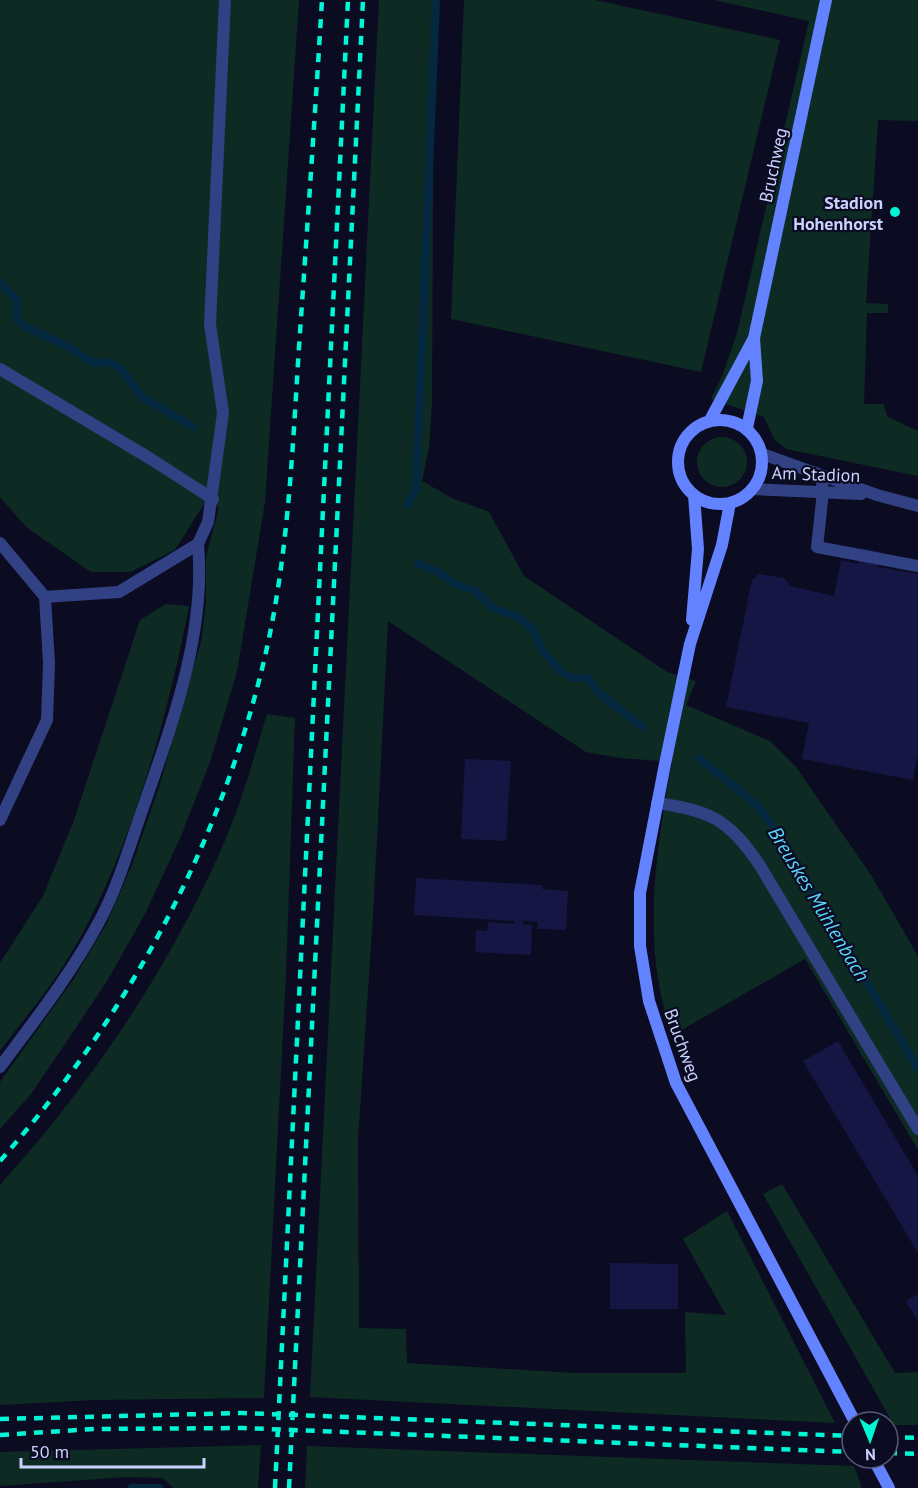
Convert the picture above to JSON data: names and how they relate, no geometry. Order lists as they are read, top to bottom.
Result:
{
  "streets": {
    "street": ["Bruchweg", "Am Stadion"]
  },
  "crossings": [
    ["Bruchweg", "Am Stadion"]
  ],
  "water": ["Breuskes Mühlenbach"],
  "places": ["Stadion Hohenhorst"],
  "scale_bar": "50 m",
  "north": "bottom"
}
